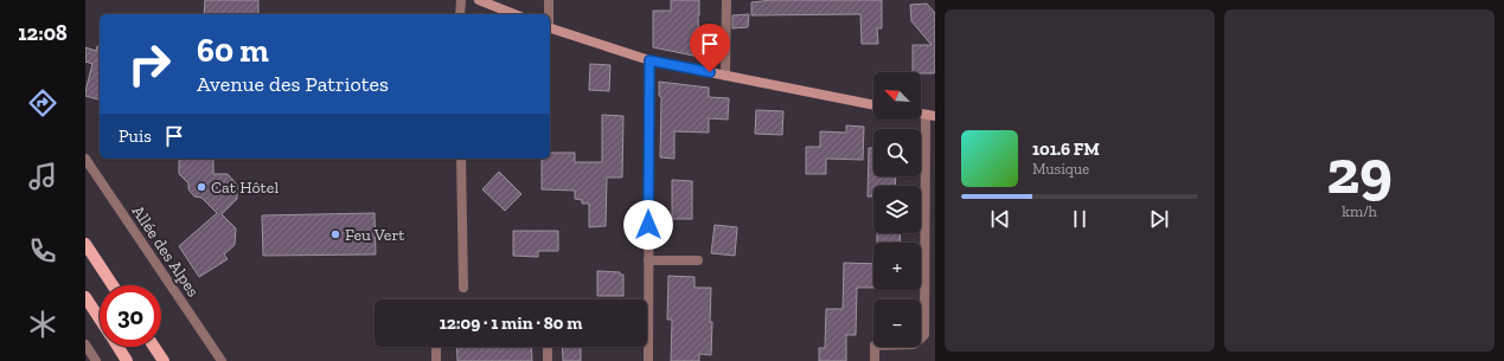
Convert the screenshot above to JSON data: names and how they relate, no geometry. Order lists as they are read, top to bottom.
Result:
{
  "streets": {
    "street": ["Allée des Alpes"]
  },
  "places": ["Cat Hôtel", "Feu Vert"],
  "north": "top left",
  "page": {
    "tabs": "12:08",
    "tile": ["29", "km/h"],
    "turn": ["60 m", "Avenue des Patriotes"],
    "map_buttons": ["+", "−"],
    "then": "Puis",
    "song": ["101.6 FM", "Musique"],
    "limit": "30",
    "trip": "12:09 · 1 min · 80 m"
  }
}
